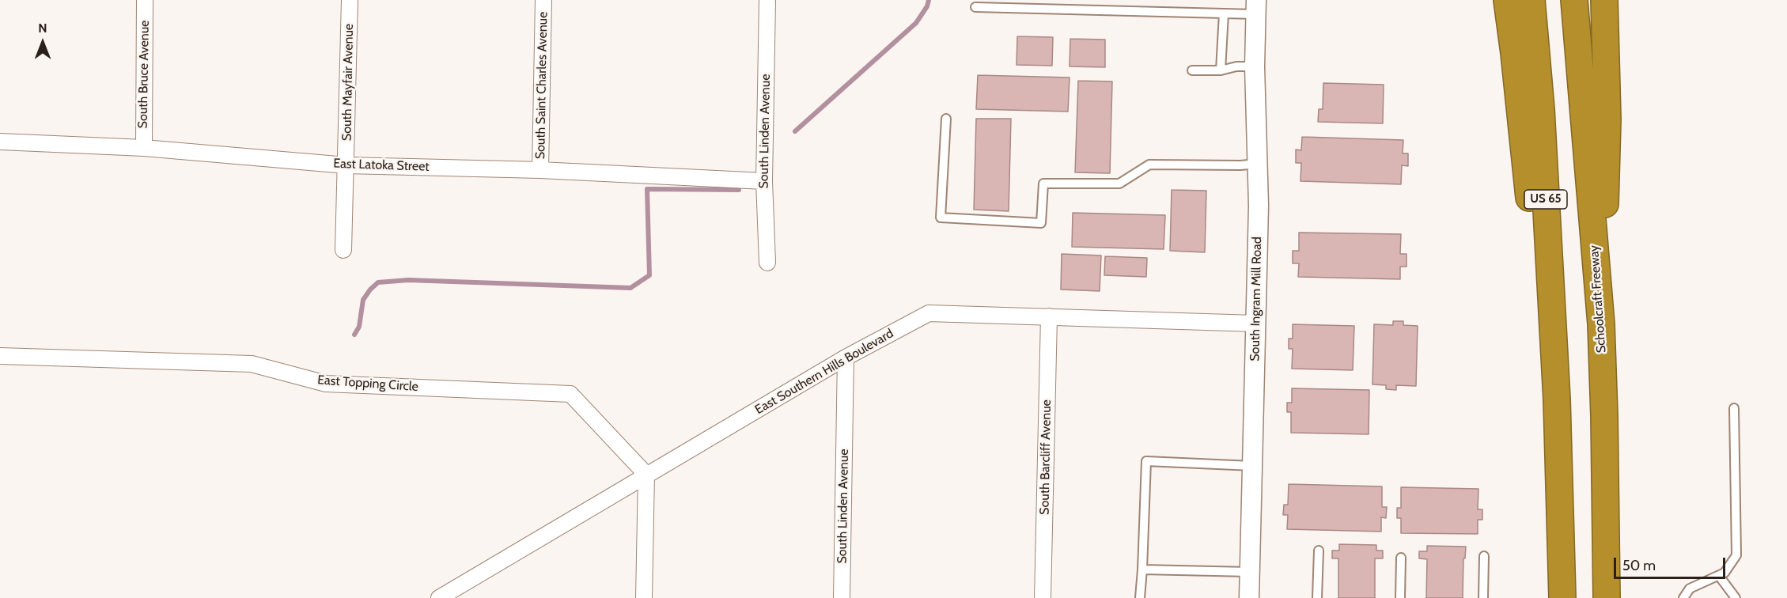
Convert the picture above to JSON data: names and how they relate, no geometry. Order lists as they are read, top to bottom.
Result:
{
  "streets": {
    "highway": ["US 65", "Schoolcraft Freeway"],
    "street": [
      "South Bruce Avenue",
      "South Mayfair Avenue",
      "South Saint Charles Avenue",
      "South Linden Avenue",
      "East Latoka Street",
      "South Ingram Mill Road",
      "East Southern Hills Boulevard",
      "East Topping Circle",
      "South Barcliff Avenue"
    ]
  },
  "crossings": [
    ["South Bruce Avenue", "East Latoka Street"],
    ["South Mayfair Avenue", "East Latoka Street"],
    ["South Saint Charles Avenue", "East Latoka Street"],
    ["South Linden Avenue", "East Latoka Street"],
    ["South Linden Avenue", "East Southern Hills Boulevard"],
    ["South Ingram Mill Road", "East Southern Hills Boulevard"],
    ["East Southern Hills Boulevard", "East Topping Circle"],
    ["East Southern Hills Boulevard", "South Barcliff Avenue"]
  ],
  "scale_bar": "50 m",
  "north": "top"
}
